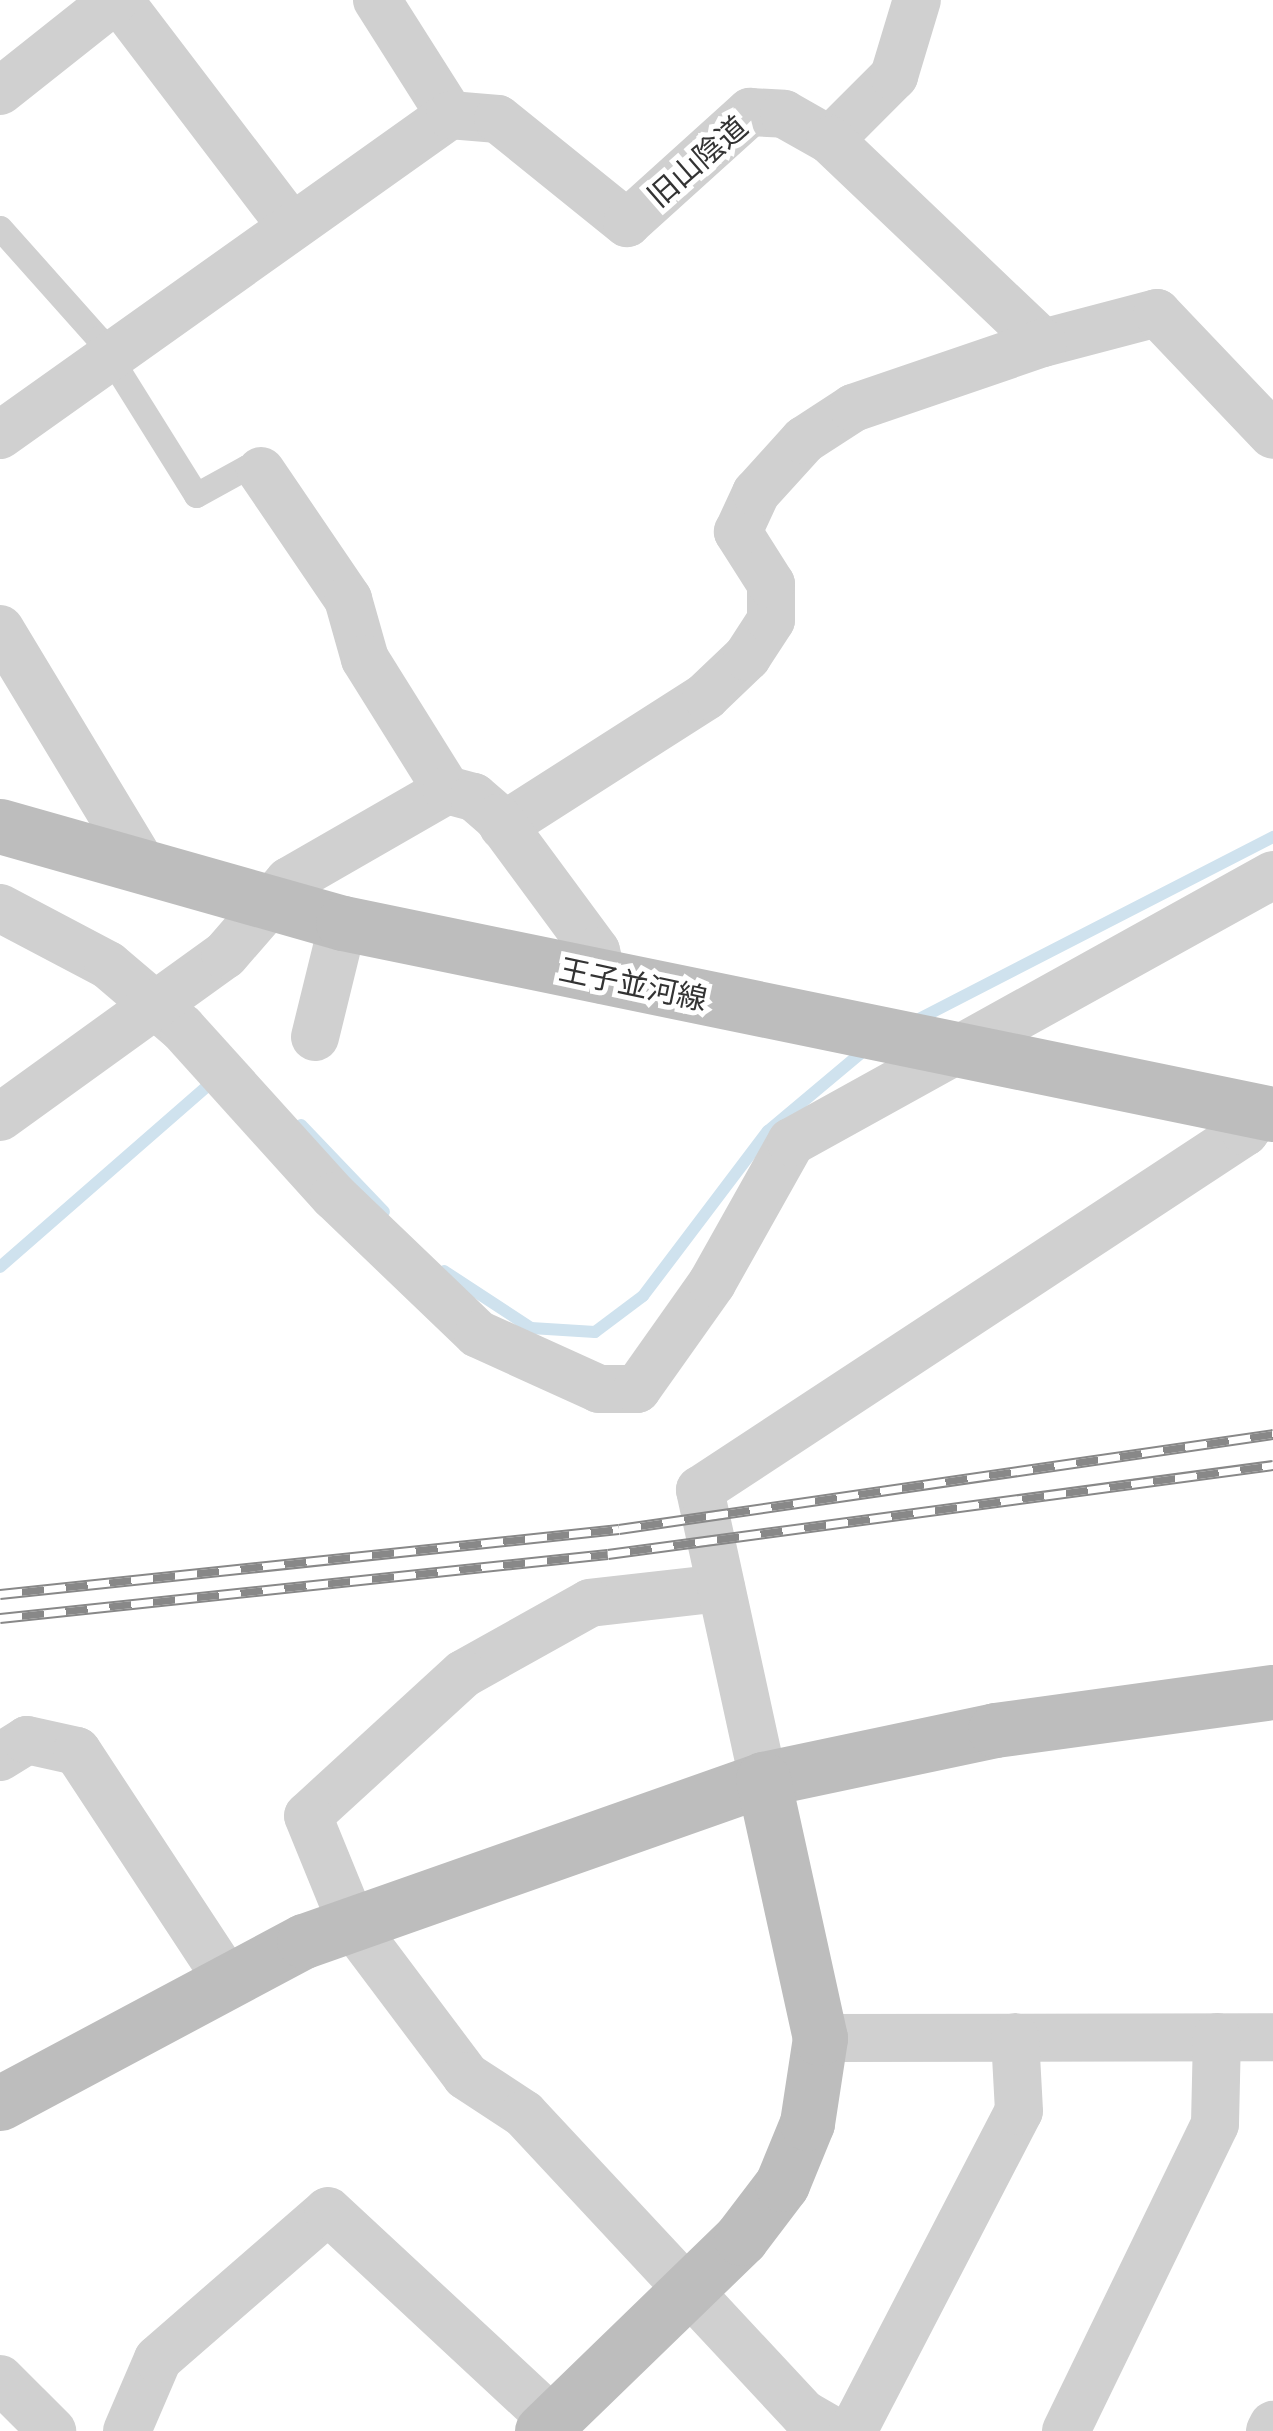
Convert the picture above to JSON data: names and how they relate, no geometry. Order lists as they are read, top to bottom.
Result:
{
  "streets": {
    "street": ["旧山陰道", "王子並河線"]
  }
}
